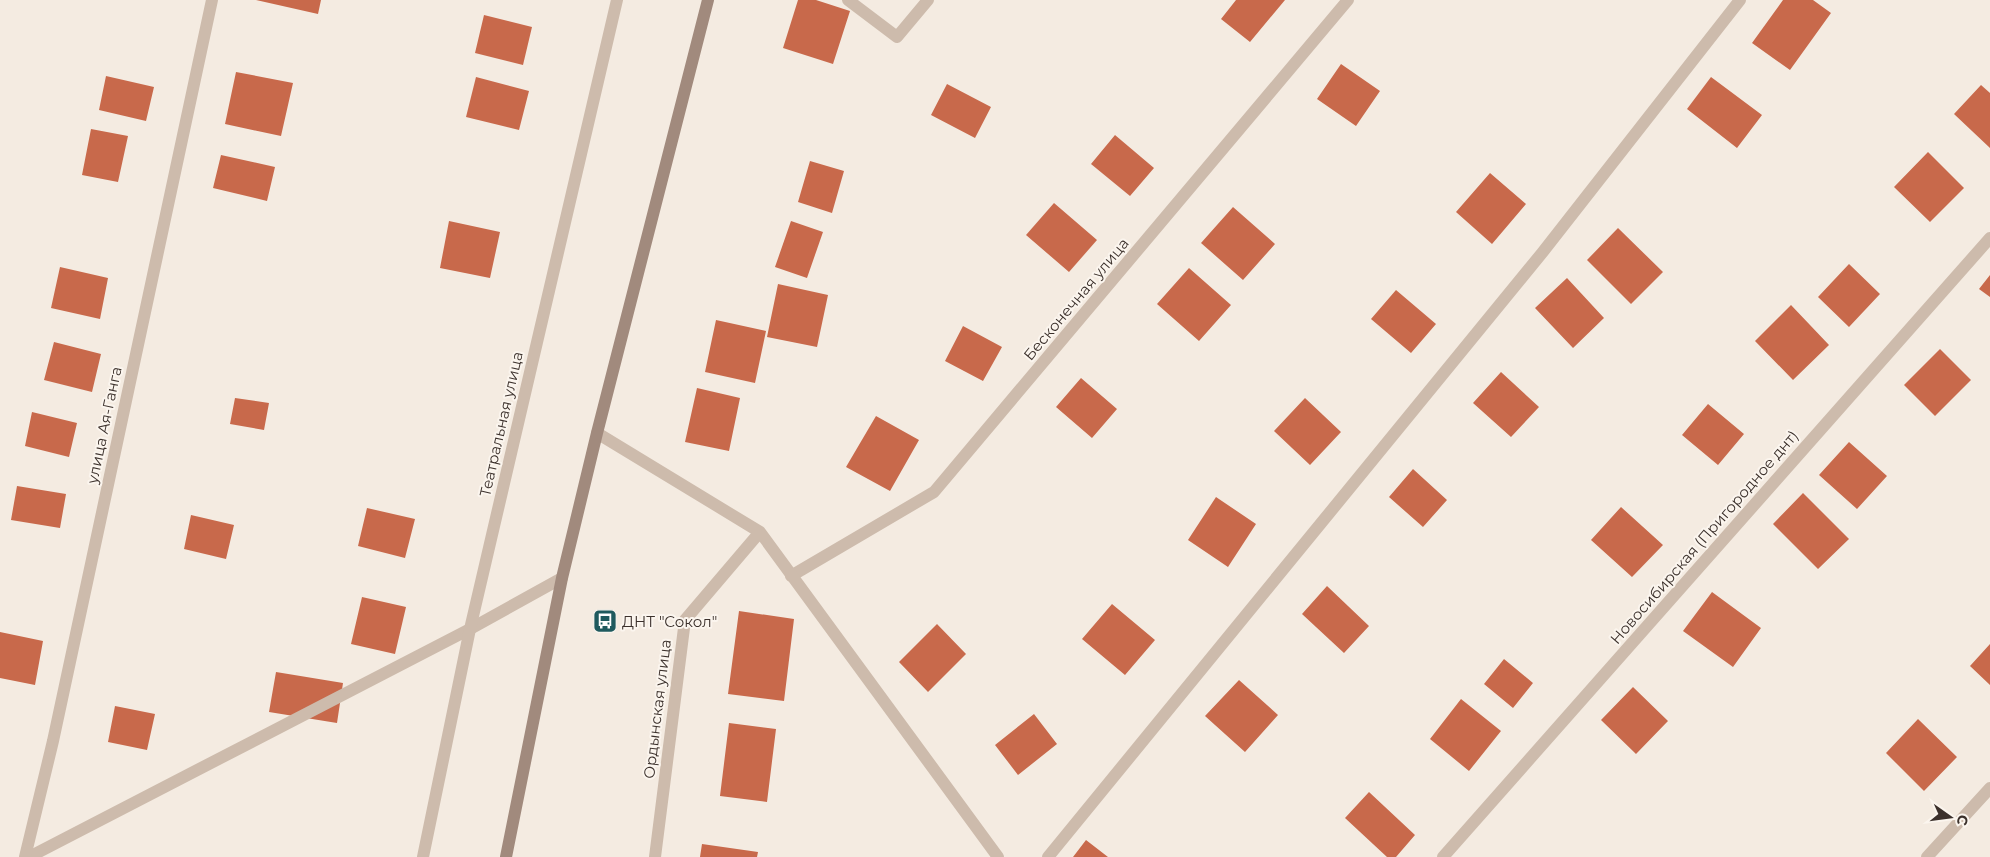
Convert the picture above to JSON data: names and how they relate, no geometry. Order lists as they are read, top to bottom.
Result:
{
  "streets": {
    "street": [
      "Бесконечная улица",
      "Театральная улица",
      "улица Ая-Ганга",
      "Новосибирская (Пригородное днт)",
      "Ордынская улица"
    ]
  },
  "places": {
    "bus stop": ["ДНТ \"Сокол\""]
  },
  "north": "right"
}
